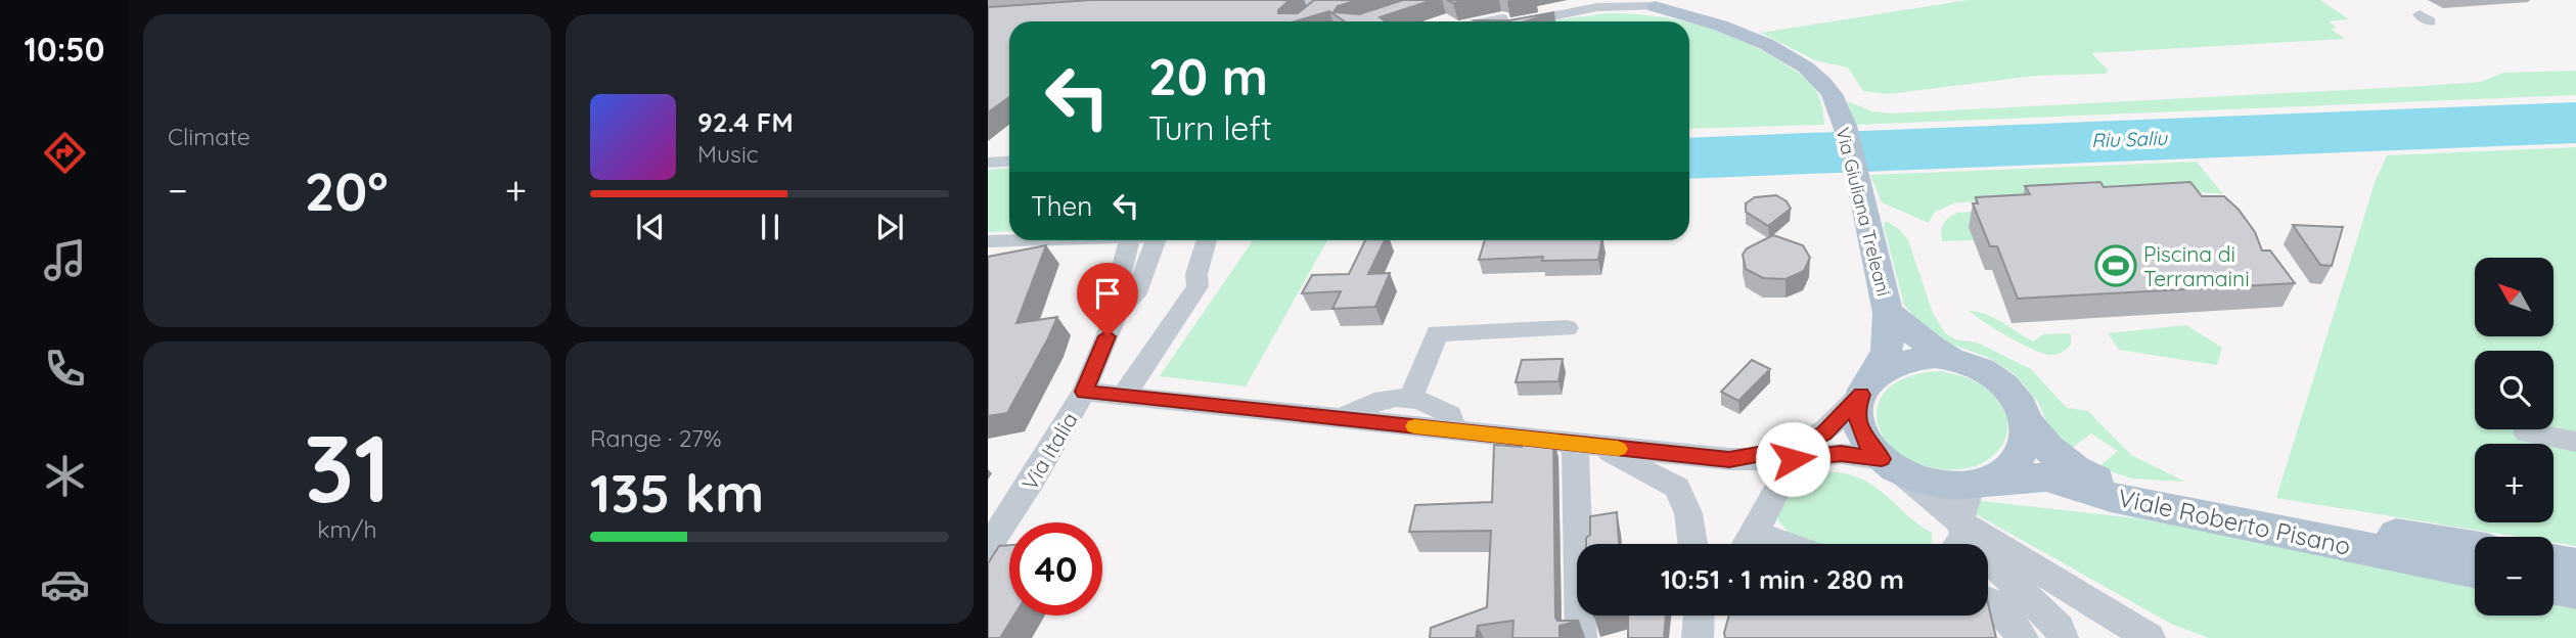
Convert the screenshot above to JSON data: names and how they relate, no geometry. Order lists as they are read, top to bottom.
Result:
{
  "streets": {
    "main road": ["Via Giuliana Treleani", "Viale Roberto Pisano"],
    "street": ["Via Italia"]
  },
  "crossings": [
    ["Via Giuliana Treleani", "Viale Roberto Pisano"]
  ],
  "water": ["Riu Saliu"],
  "places": {
    "sports": ["Piscina di Terramaini"]
  },
  "north": "top left",
  "page": {
    "tabs": "10:50",
    "tile": [
      "Climate",
      ["31", "km/h"],
      ["Range · 27%", "135 km"]
    ],
    "turn": ["20 m", "Turn left"],
    "song": ["92.4 FM", "Music"],
    "heat": ["−", "20°", "+"],
    "then": "Then",
    "map_buttons": ["+", "−"],
    "limit": "40",
    "trip": "10:51 · 1 min · 280 m"
  }
}
